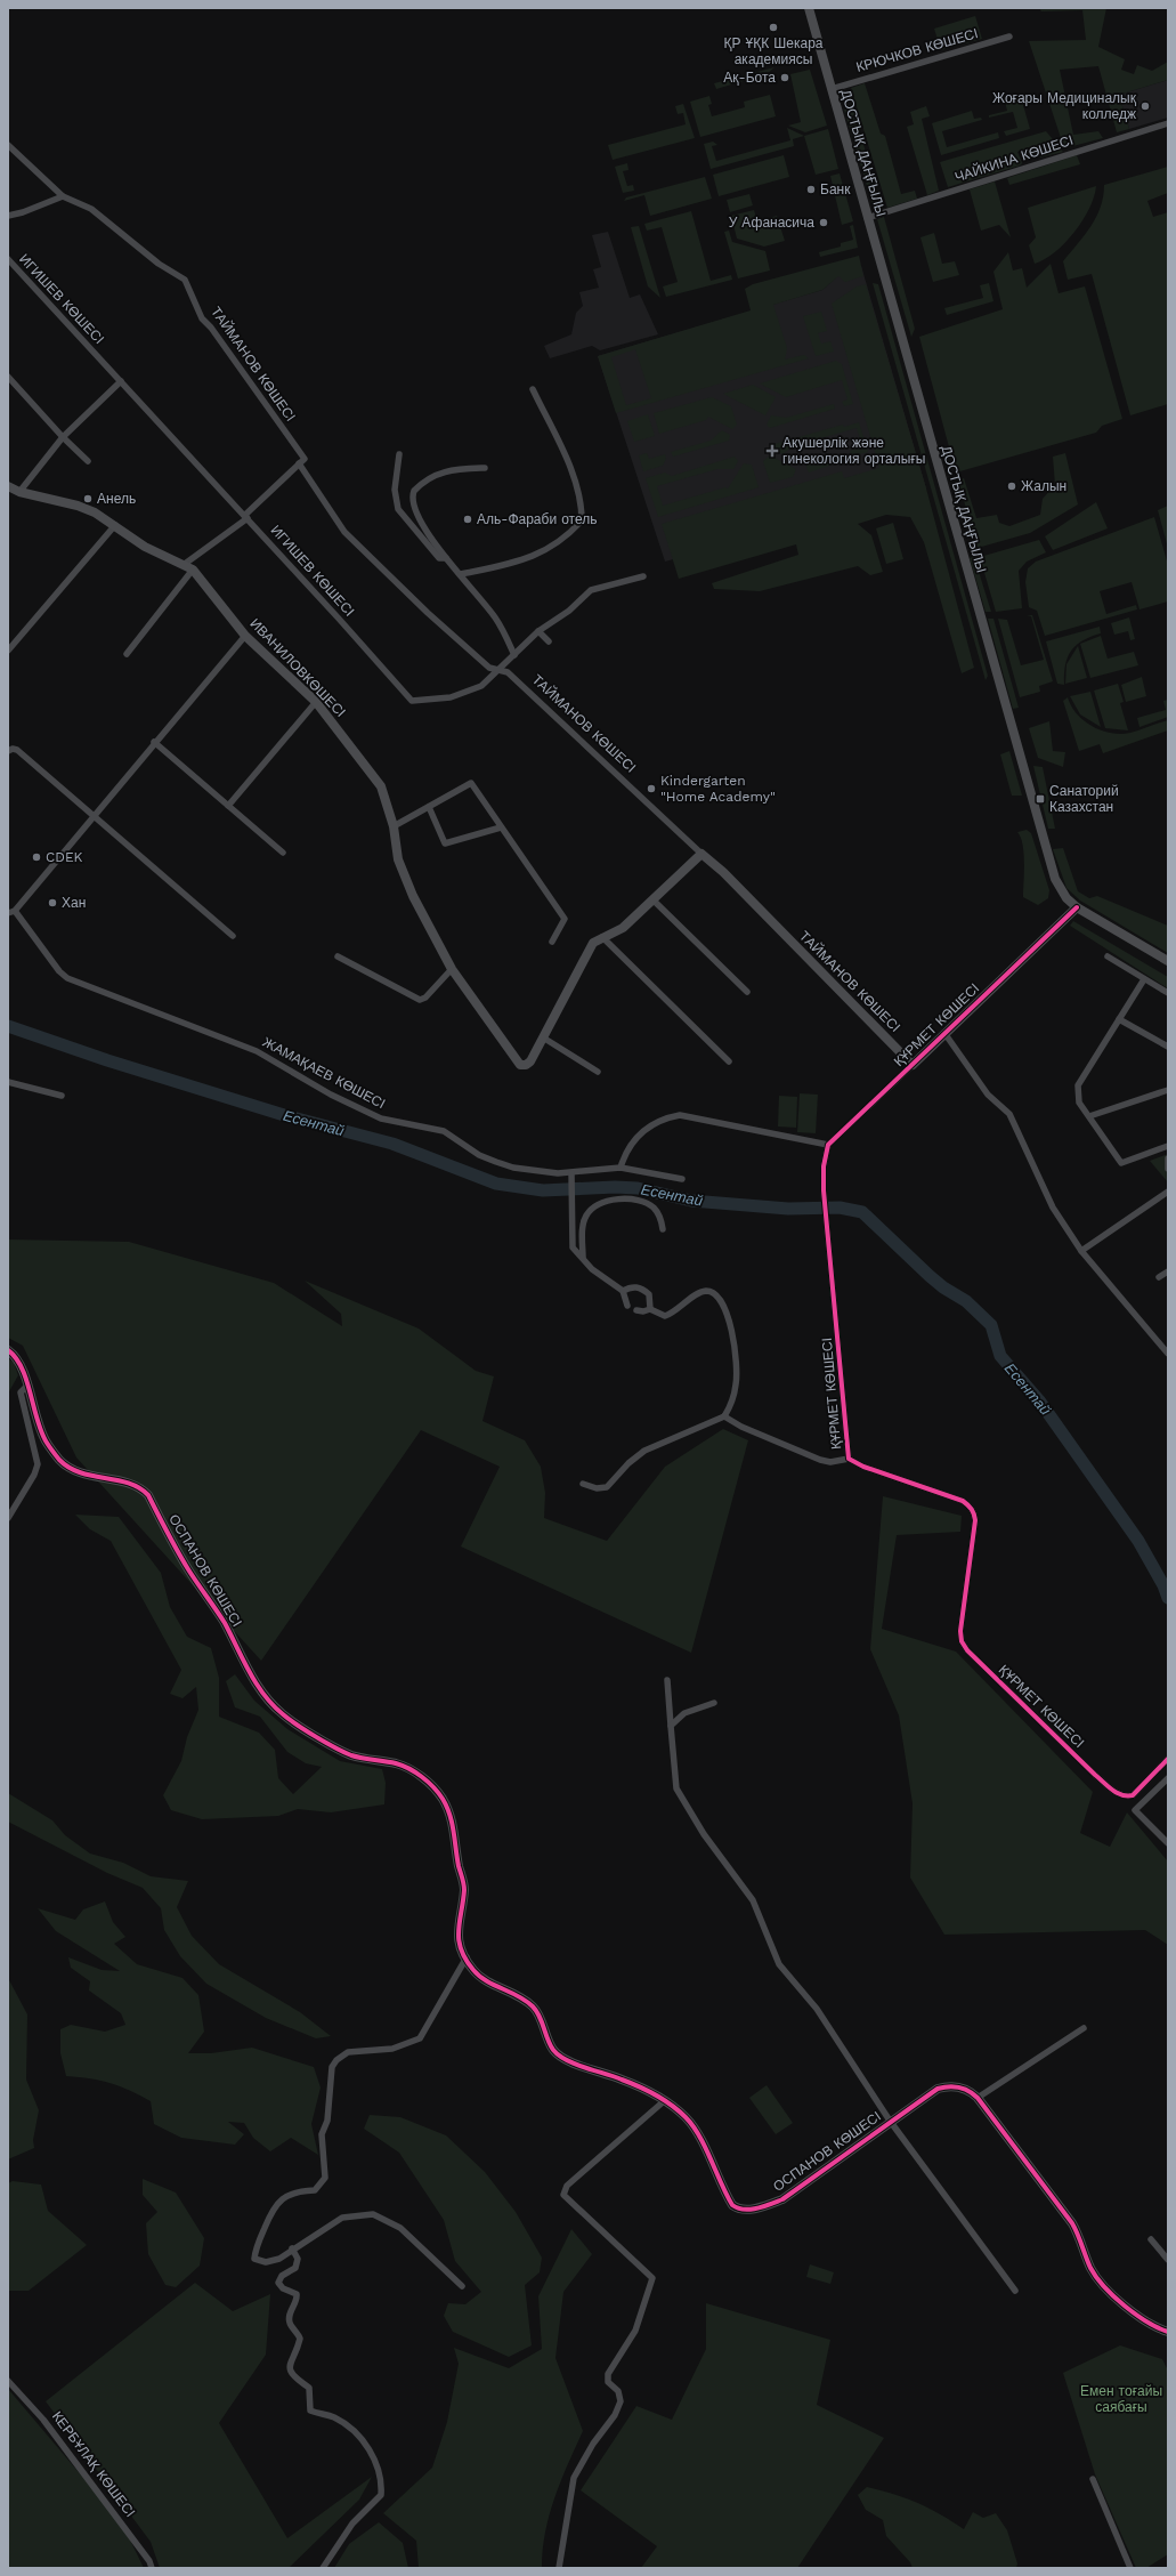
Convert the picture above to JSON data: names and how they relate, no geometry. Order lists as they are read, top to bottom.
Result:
{
  "streets": {
    "street": [
      "КРЮЧКОВ КӨШЕСІ",
      "ДОСТЫҚ ДАҢҒЫЛЫ",
      "ЧАЙКИНА КӨШЕСІ",
      "ИГИШЕВ КӨШЕСІ",
      "ТАЙМАНОВ КӨШЕСІ",
      "ИВАНИЛОВКӨШЕСІ",
      "ҚҰРМЕТ КӨШЕСІ",
      "ЖАМАҚАЕВ КӨШЕСІ",
      "ОСПАНОВ КӨШЕСІ",
      "КЕРБҰЛАҚ КӨШЕСІ"
    ]
  },
  "crossings": [
    ["КРЮЧКОВ КӨШЕСІ", "ДОСТЫҚ ДАҢҒЫЛЫ"],
    ["ДОСТЫҚ ДАҢҒЫЛЫ", "ЧАЙКИНА КӨШЕСІ"],
    ["ДОСТЫҚ ДАҢҒЫЛЫ", "ҚҰРМЕТ КӨШЕСІ"],
    ["ИГИШЕВ КӨШЕСІ", "ТАЙМАНОВ КӨШЕСІ"],
    ["ТАЙМАНОВ КӨШЕСІ", "ИВАНИЛОВКӨШЕСІ"],
    ["ТАЙМАНОВ КӨШЕСІ", "ҚҰРМЕТ КӨШЕСІ"]
  ],
  "water": ["Есентай"],
  "parks": ["Емен тоғайы саябағы"],
  "places": {
    "other": [
      "ҚР ҰҚК Шекара академиясы",
      "Ақ-Бота",
      "Жоғары Медициналық колледж",
      "Банк",
      "У Афанасича",
      "Жалын",
      "Анель",
      "Аль-Фараби отель",
      "Kindergarten \"Home Academy\"",
      "CDEK",
      "Хан"
    ],
    "health": ["Акушерлік және гинекология орталығы"],
    "transit": ["Санаторий Казахстан"]
  }
}
